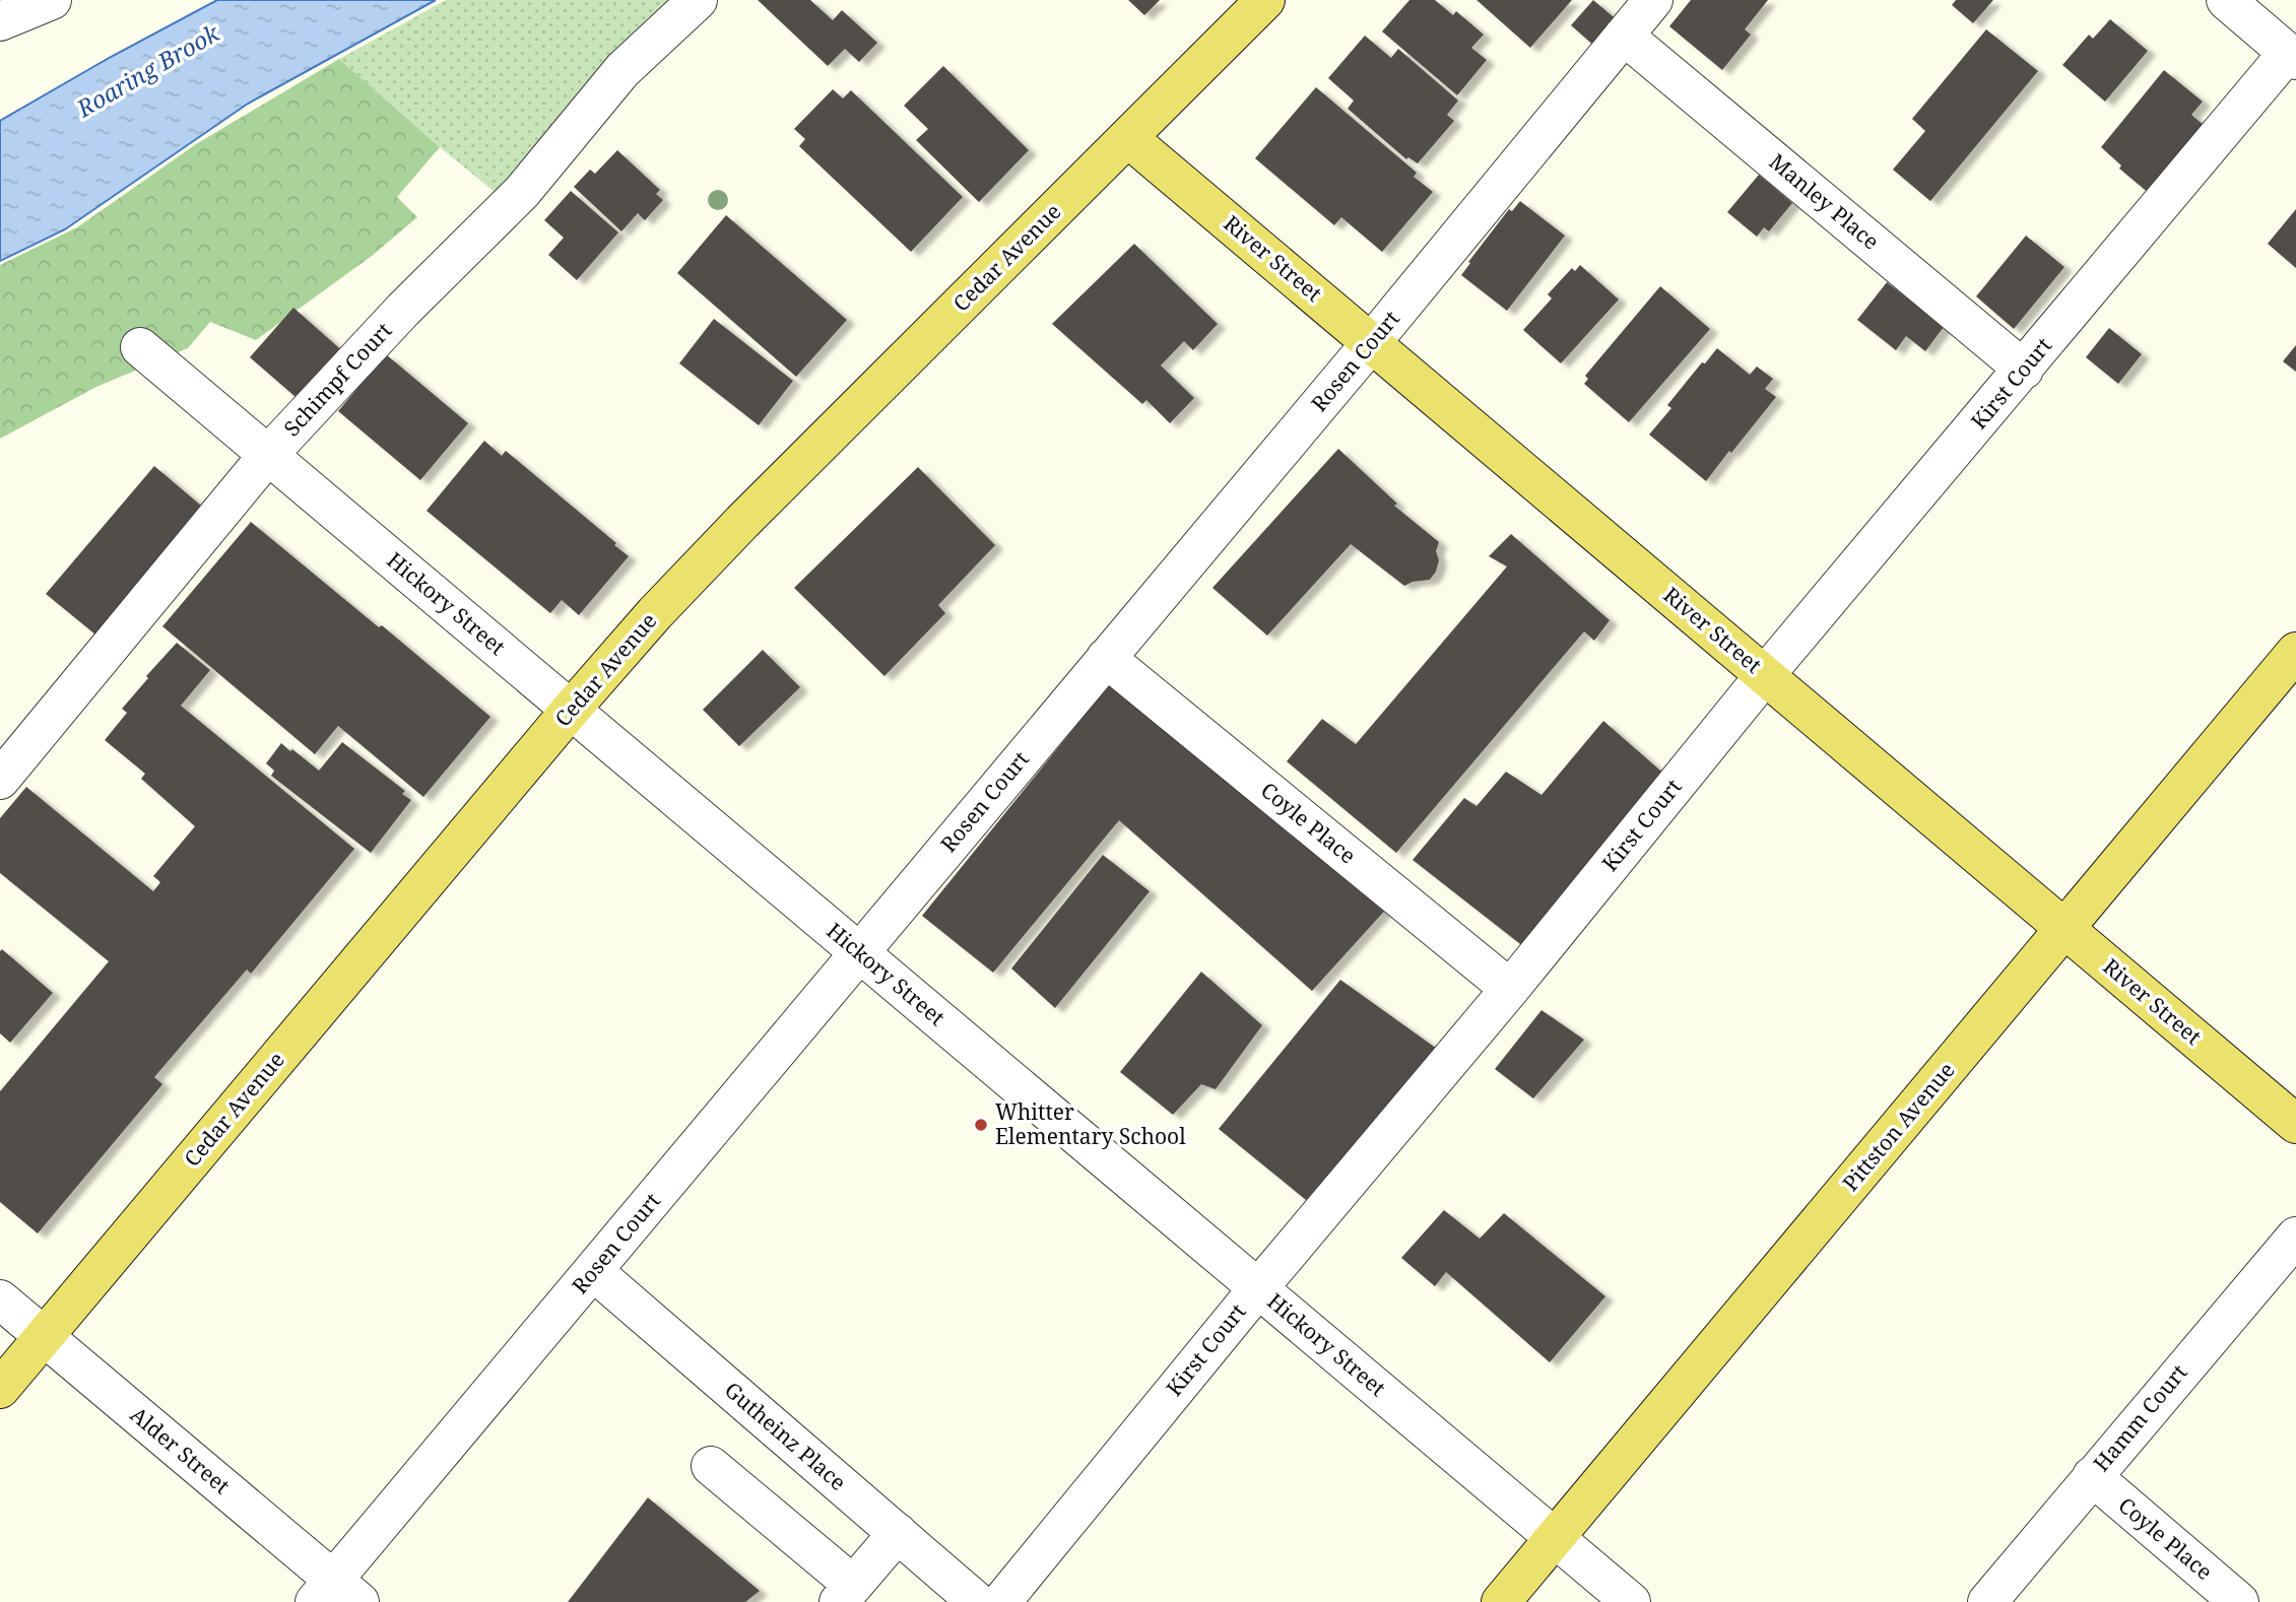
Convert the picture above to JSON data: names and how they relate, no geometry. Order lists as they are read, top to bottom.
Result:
{
  "streets": {
    "main road": ["Cedar Avenue", "River Street", "Pittston Avenue"],
    "street": [
      "Manley Place",
      "Rosen Court",
      "Schimpf Court",
      "Kirst Court",
      "Hickory Street",
      "Coyle Place",
      "Hamm Court",
      "Gutheinz Place",
      "Alder Street"
    ]
  },
  "crossings": [
    ["Manley Place", "Rosen Court"],
    ["Manley Place", "Kirst Court"],
    ["Cedar Avenue", "River Street"],
    ["Cedar Avenue", "Hickory Street"],
    ["Cedar Avenue", "Alder Street"],
    ["River Street", "Rosen Court"],
    ["River Street", "Kirst Court"],
    ["River Street", "Pittston Avenue"],
    ["Rosen Court", "Hickory Street"],
    ["Rosen Court", "Coyle Place"],
    ["Rosen Court", "Gutheinz Place"],
    ["Rosen Court", "Alder Street"],
    ["Schimpf Court", "Hickory Street"],
    ["Kirst Court", "Hickory Street"],
    ["Kirst Court", "Coyle Place"],
    ["Hickory Street", "Pittston Avenue"],
    ["Coyle Place", "Hamm Court"]
  ],
  "water": ["Roaring Brook"],
  "places": ["Whitter Elementary School"]
}
